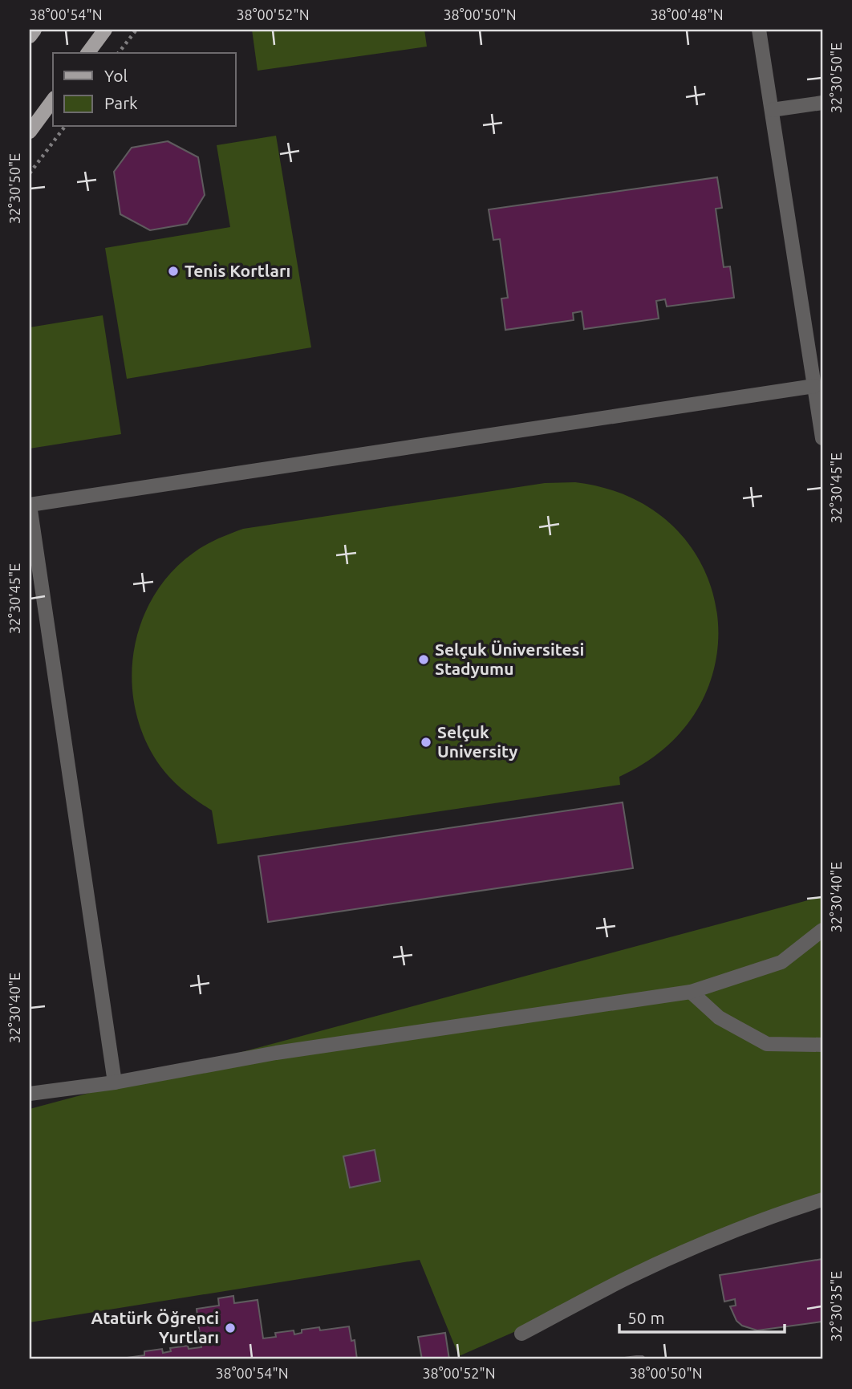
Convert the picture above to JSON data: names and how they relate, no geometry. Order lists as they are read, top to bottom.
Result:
{
  "places": [
    "Tenis Kortları",
    "Selçuk Üniversitesi Stadyumu",
    "Selçuk University",
    "Atatürk Öğrenci Yurtları"
  ],
  "legend": ["Yol", "Park"],
  "scale_bar": "50 m",
  "coordinates": [
    "38°00'54\"N",
    "38°00'52\"N",
    "38°00'50\"N",
    "38°00'48\"N",
    "32°30'50\"E",
    "32°30'45\"E",
    "32°30'40\"E",
    "32°30'35\"E"
  ]
}
